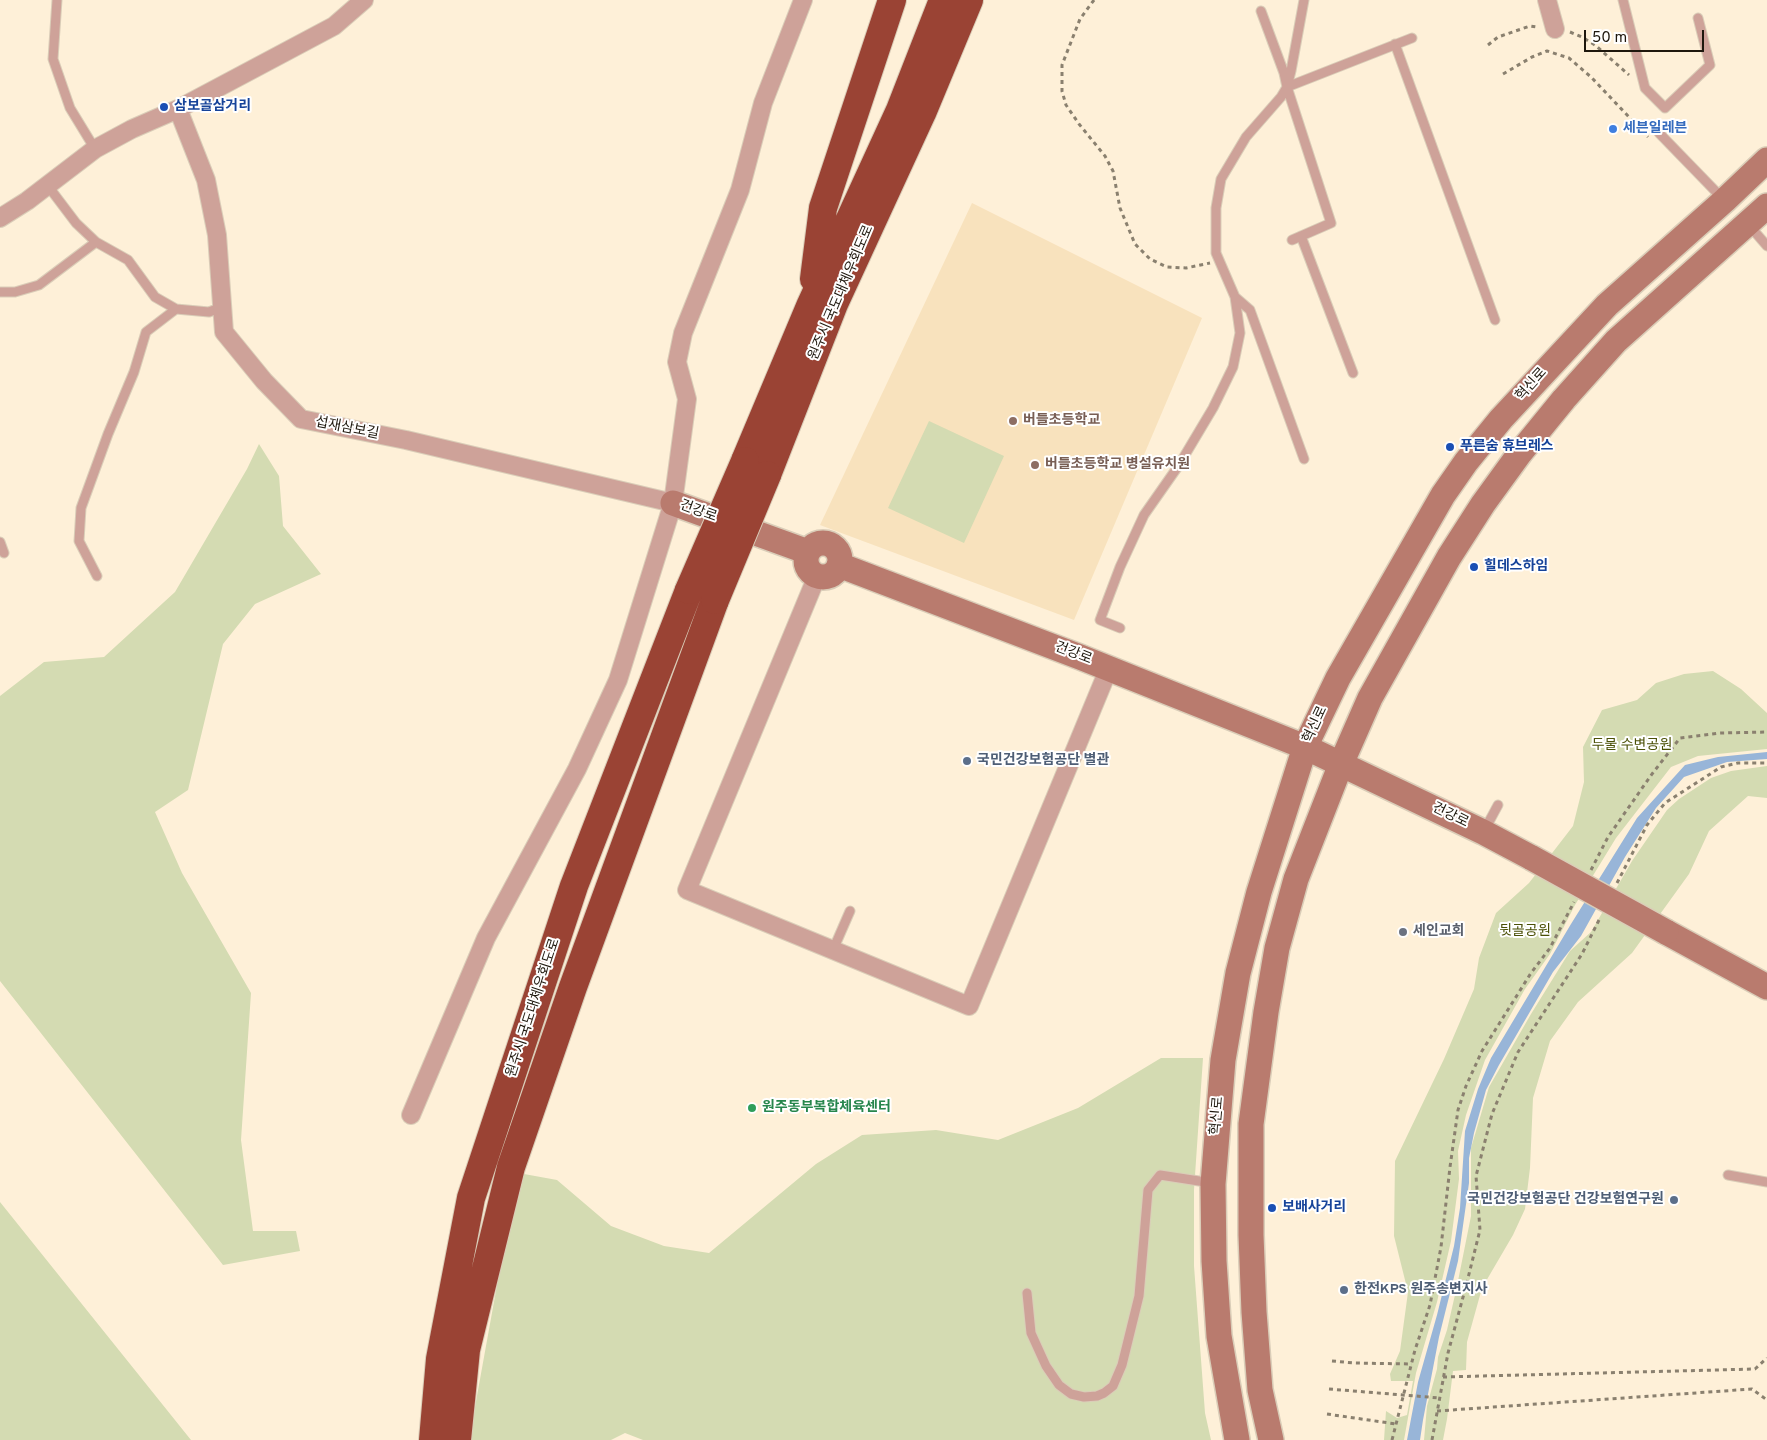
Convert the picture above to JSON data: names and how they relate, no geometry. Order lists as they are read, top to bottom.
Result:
{
  "streets": {
    "highway": ["원주시 국도대체우회도로"],
    "street": ["혁신로", "섭재삼보길", "건강로"]
  },
  "crossings": [
    ["혁신로", "건강로"],
    ["섭재삼보길", "건강로"]
  ],
  "parks": ["두물 수변공원", "뒷골공원"],
  "places": [
    "삼보골삼거리",
    "세븐일레븐",
    "버들초등학교",
    "푸른숨 휴브레스",
    "버들초등학교 병설유치원",
    "힐데스하임",
    "국민건강보험공단 별관",
    "세인교회",
    "원주동부복합체육센터",
    "국민건강보험공단 건강보험연구원",
    "보배사거리",
    "한전KPS 원주송변지사"
  ],
  "scale_bar": "50 m"
}
